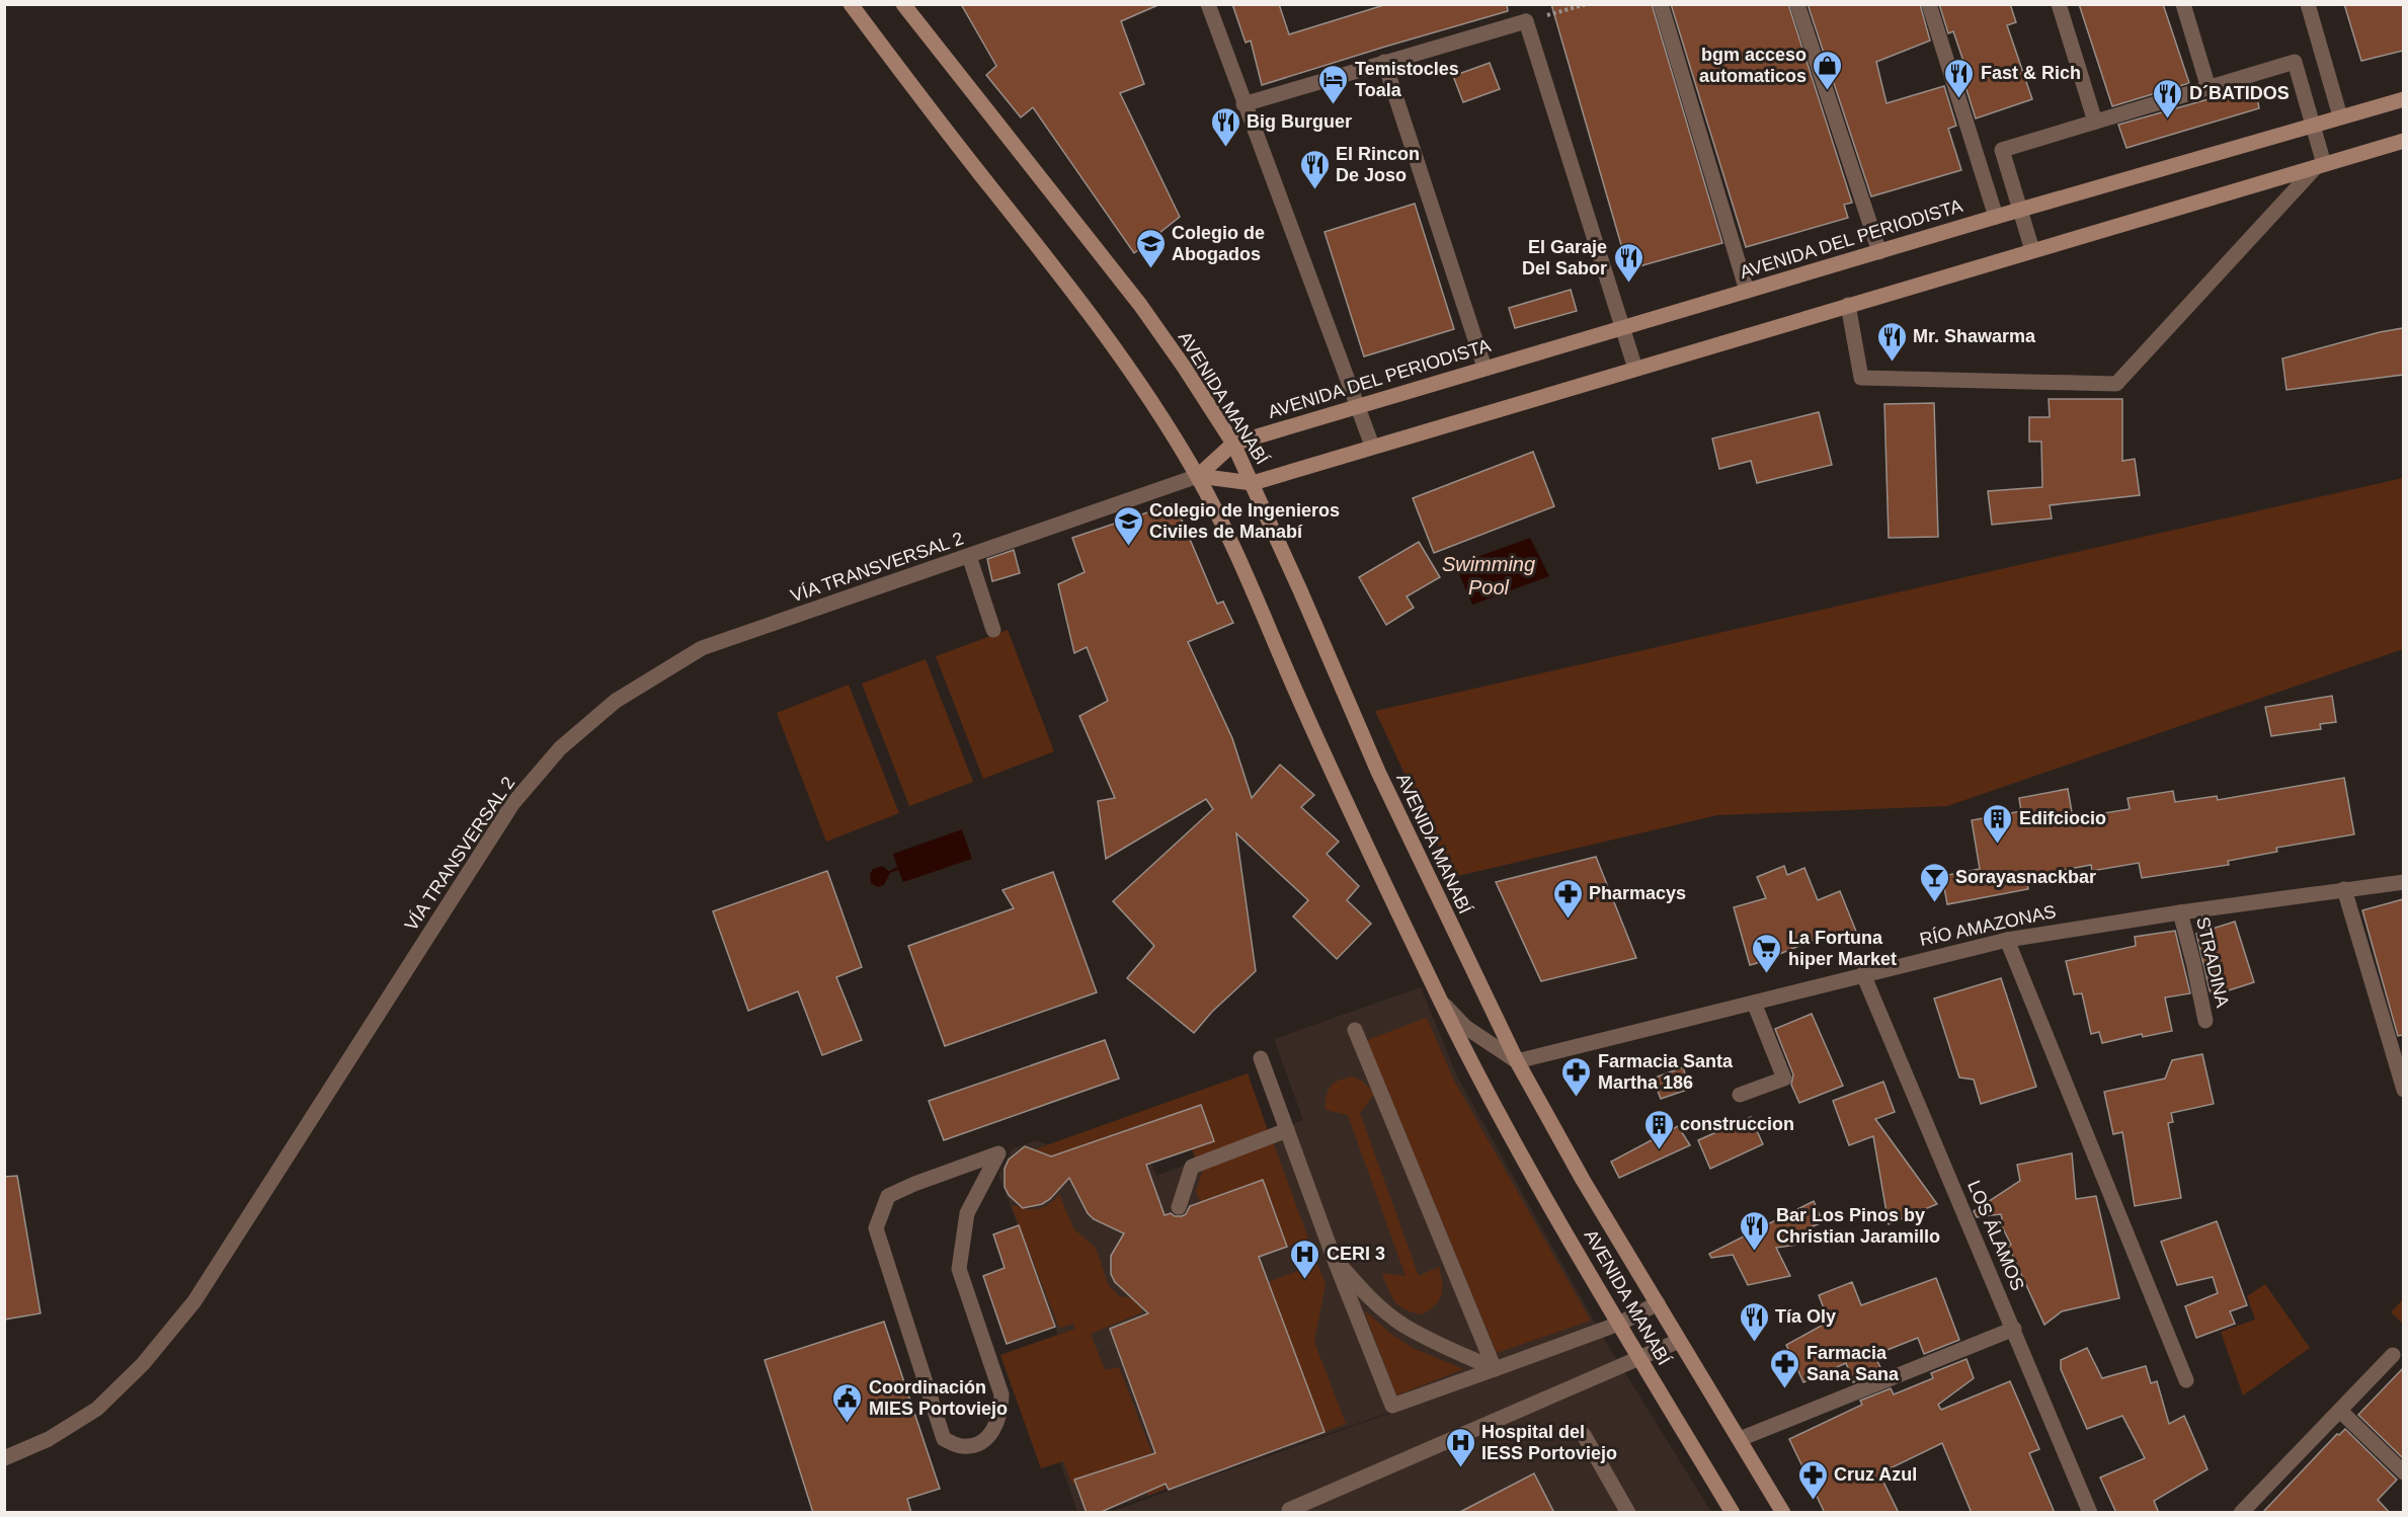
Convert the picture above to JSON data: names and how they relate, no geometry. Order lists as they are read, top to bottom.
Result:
{
  "streets": {
    "main road": ["AVENIDA DEL PERIODISTA", "AVENIDA MANABÍ"],
    "street": [
      "VÍA TRANSVERSAL 2",
      "RÍO AMAZONAS",
      "STRADINA",
      "LOS ÁLAMOS"
    ]
  },
  "crossings": [
    ["AVENIDA DEL PERIODISTA", "AVENIDA MANABÍ"],
    ["AVENIDA DEL PERIODISTA", "VÍA TRANSVERSAL 2"],
    ["AVENIDA MANABÍ", "VÍA TRANSVERSAL 2"],
    ["AVENIDA MANABÍ", "RÍO AMAZONAS"],
    ["RÍO AMAZONAS", "STRADINA"],
    ["RÍO AMAZONAS", "LOS ÁLAMOS"]
  ],
  "water": ["Swimming Pool"],
  "places": {
    "shop": ["bgm acceso automaticos"],
    "restaurant": [
      "Fast & Rich",
      "D´BATIDOS",
      "Big Burguer",
      "El Rincon De Joso",
      "El Garaje Del Sabor",
      "Mr. Shawarma",
      "Bar Los Pinos by Christian Jaramillo",
      "Tía Oly"
    ],
    "hotel": ["Temistocles Toala"],
    "school or university": ["Colegio de Abogados", "Colegio de Ingenieros Civiles de Manabí"],
    "building": ["Edifciocio", "construccion"],
    "bar": ["Sorayasnackbar"],
    "pharmacy": [
      "Pharmacys",
      "Farmacia Santa Martha 186",
      "Farmacia Sana Sana",
      "Cruz Azul"
    ],
    "supermarket": ["La Fortuna hiper Market"],
    "hospital": ["CERI 3", "Hospital del IESS Portoviejo"],
    "public building": ["Coordinación MIES Portoviejo"]
  }
}
